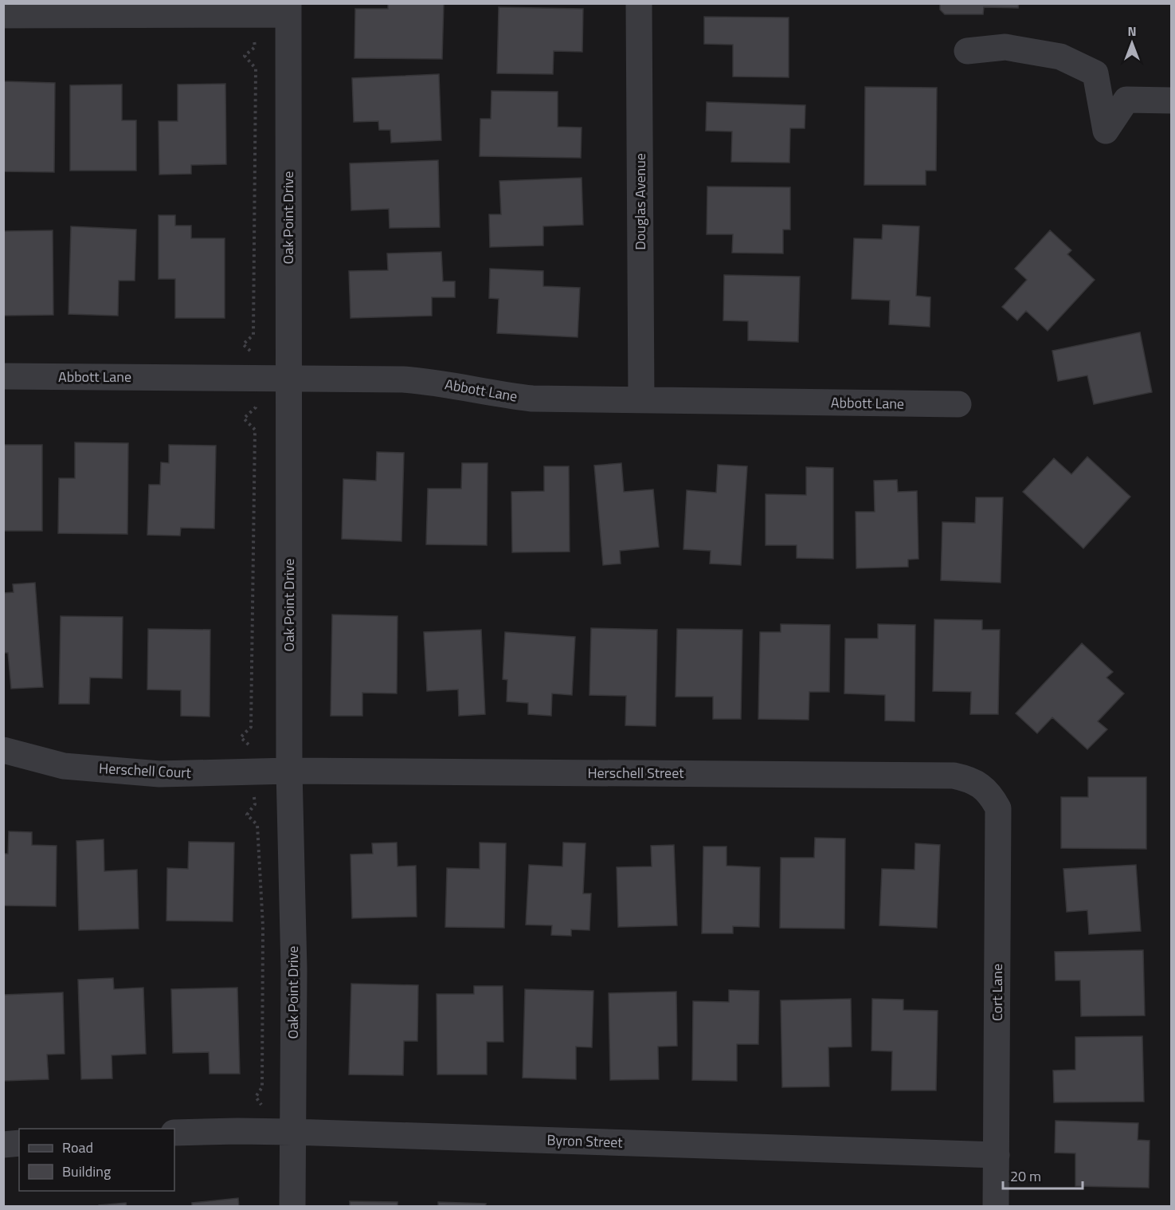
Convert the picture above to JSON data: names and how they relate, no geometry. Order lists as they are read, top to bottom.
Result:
{
  "streets": {
    "street": [
      "Douglas Avenue",
      "Oak Point Drive",
      "Abbott Lane",
      "Herschell Court",
      "Herschell Street",
      "Cort Lane",
      "Byron Street"
    ]
  },
  "crossings": [
    ["Douglas Avenue", "Abbott Lane"],
    ["Oak Point Drive", "Abbott Lane"],
    ["Oak Point Drive", "Herschell Court"],
    ["Oak Point Drive", "Herschell Street"],
    ["Oak Point Drive", "Byron Street"],
    ["Herschell Court", "Herschell Street"],
    ["Herschell Street", "Cort Lane"],
    ["Cort Lane", "Byron Street"]
  ],
  "legend": ["Road", "Building"],
  "scale_bar": "20 m",
  "north": "top"
}
